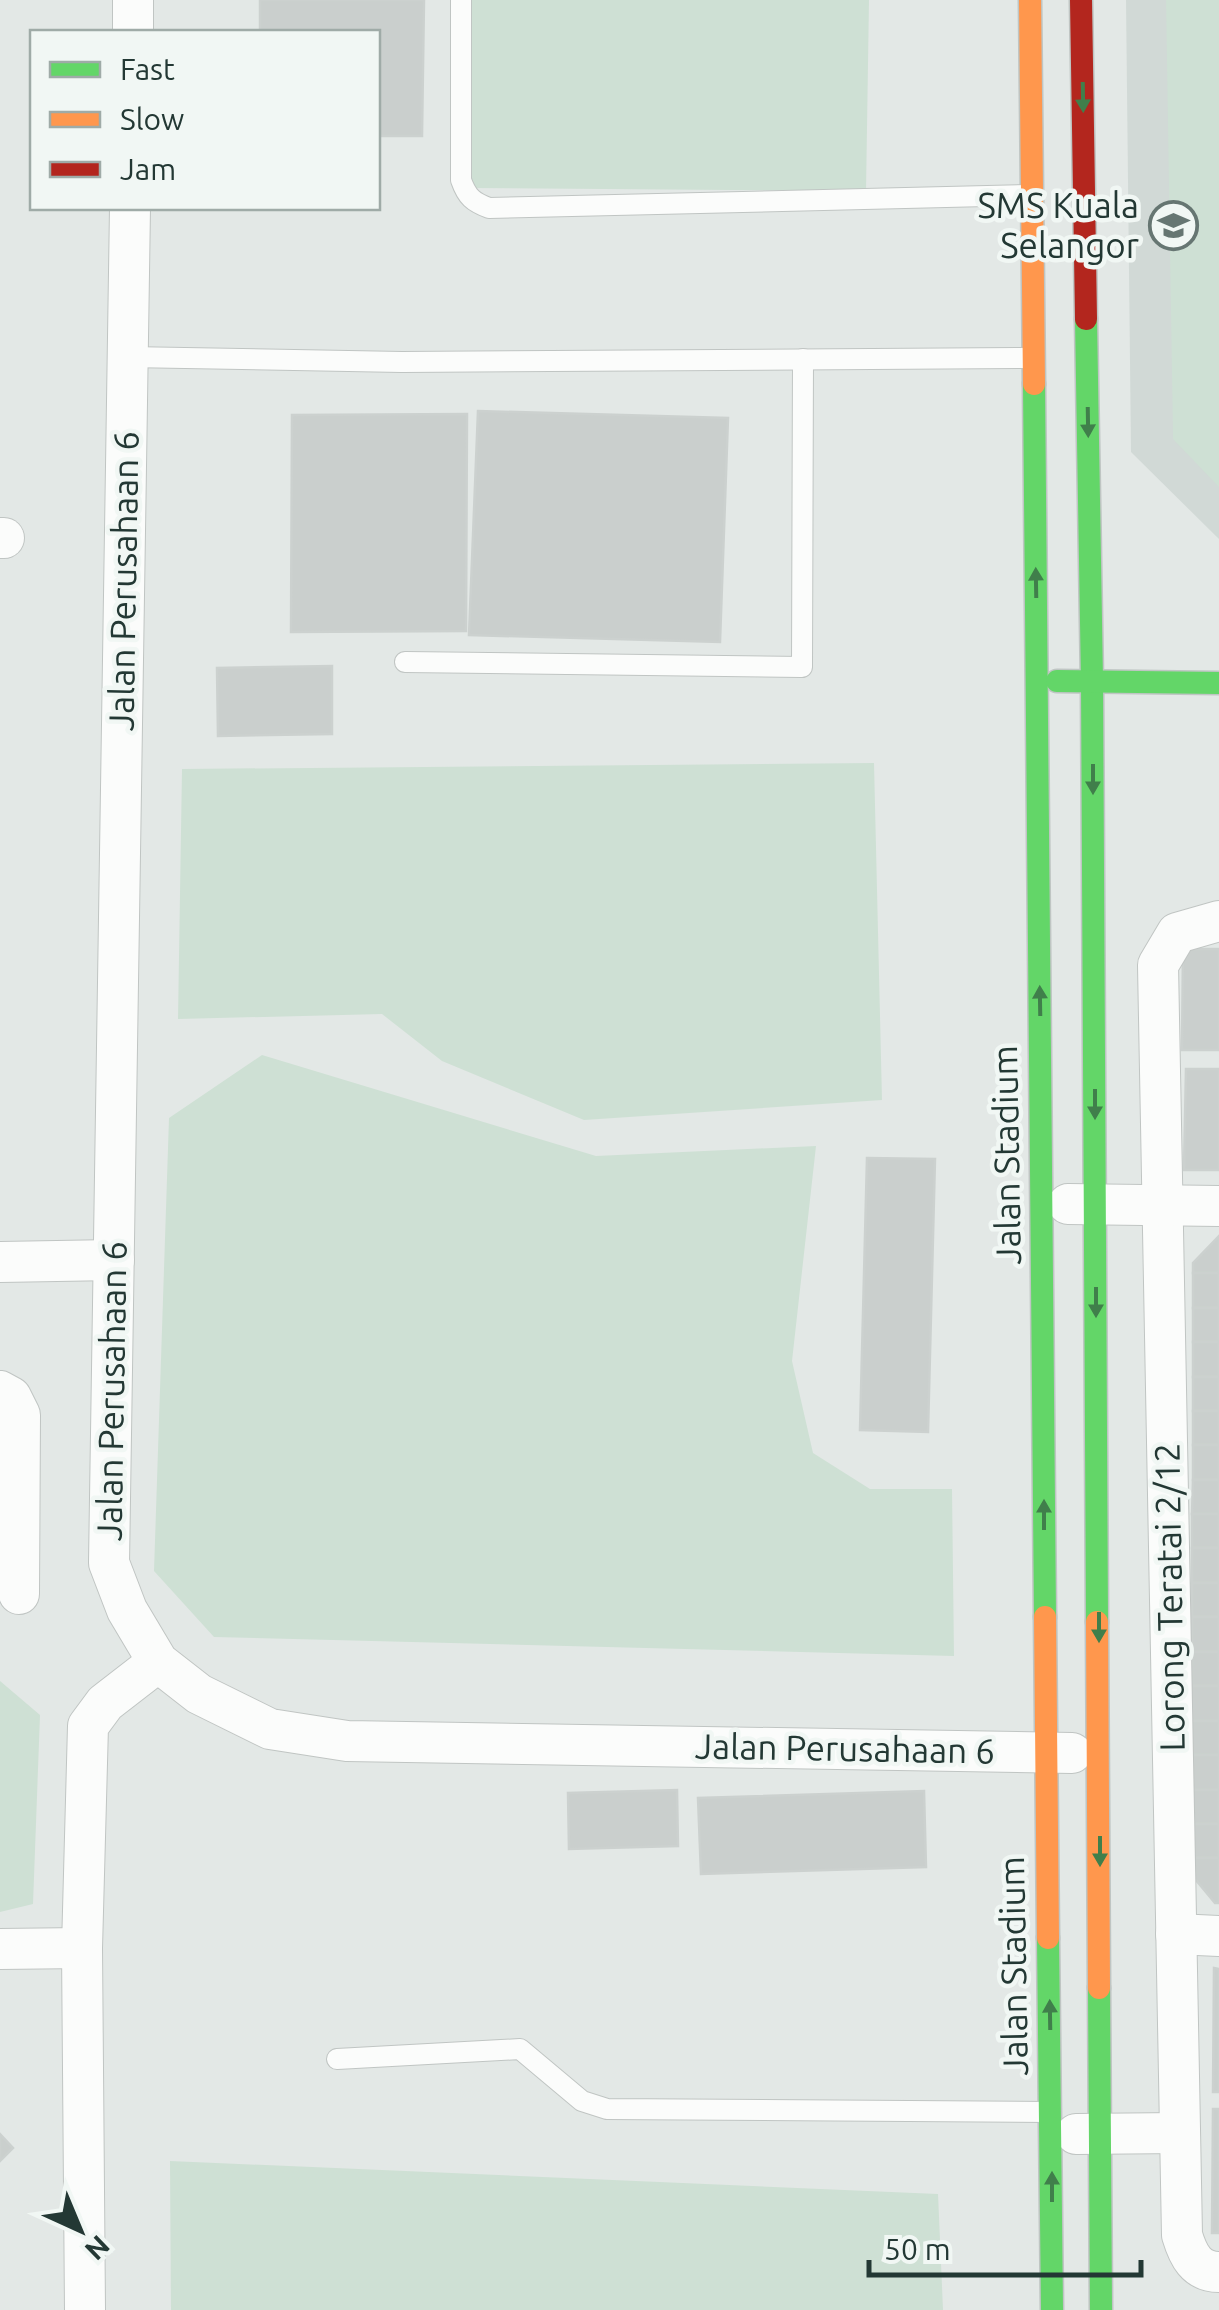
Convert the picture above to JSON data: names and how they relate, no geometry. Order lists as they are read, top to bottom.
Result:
{
  "streets": {
    "street": ["Jalan Perusahaan 6", "Jalan Stadium", "Lorong Teratai 2/12"]
  },
  "crossings": [
    ["Jalan Perusahaan 6", "Jalan Stadium"]
  ],
  "places": {
    "school or university": ["SMS Kuala Selangor"]
  },
  "legend": ["Fast", "Slow", "Jam"],
  "scale_bar": "50 m",
  "north": "bottom right"
}
